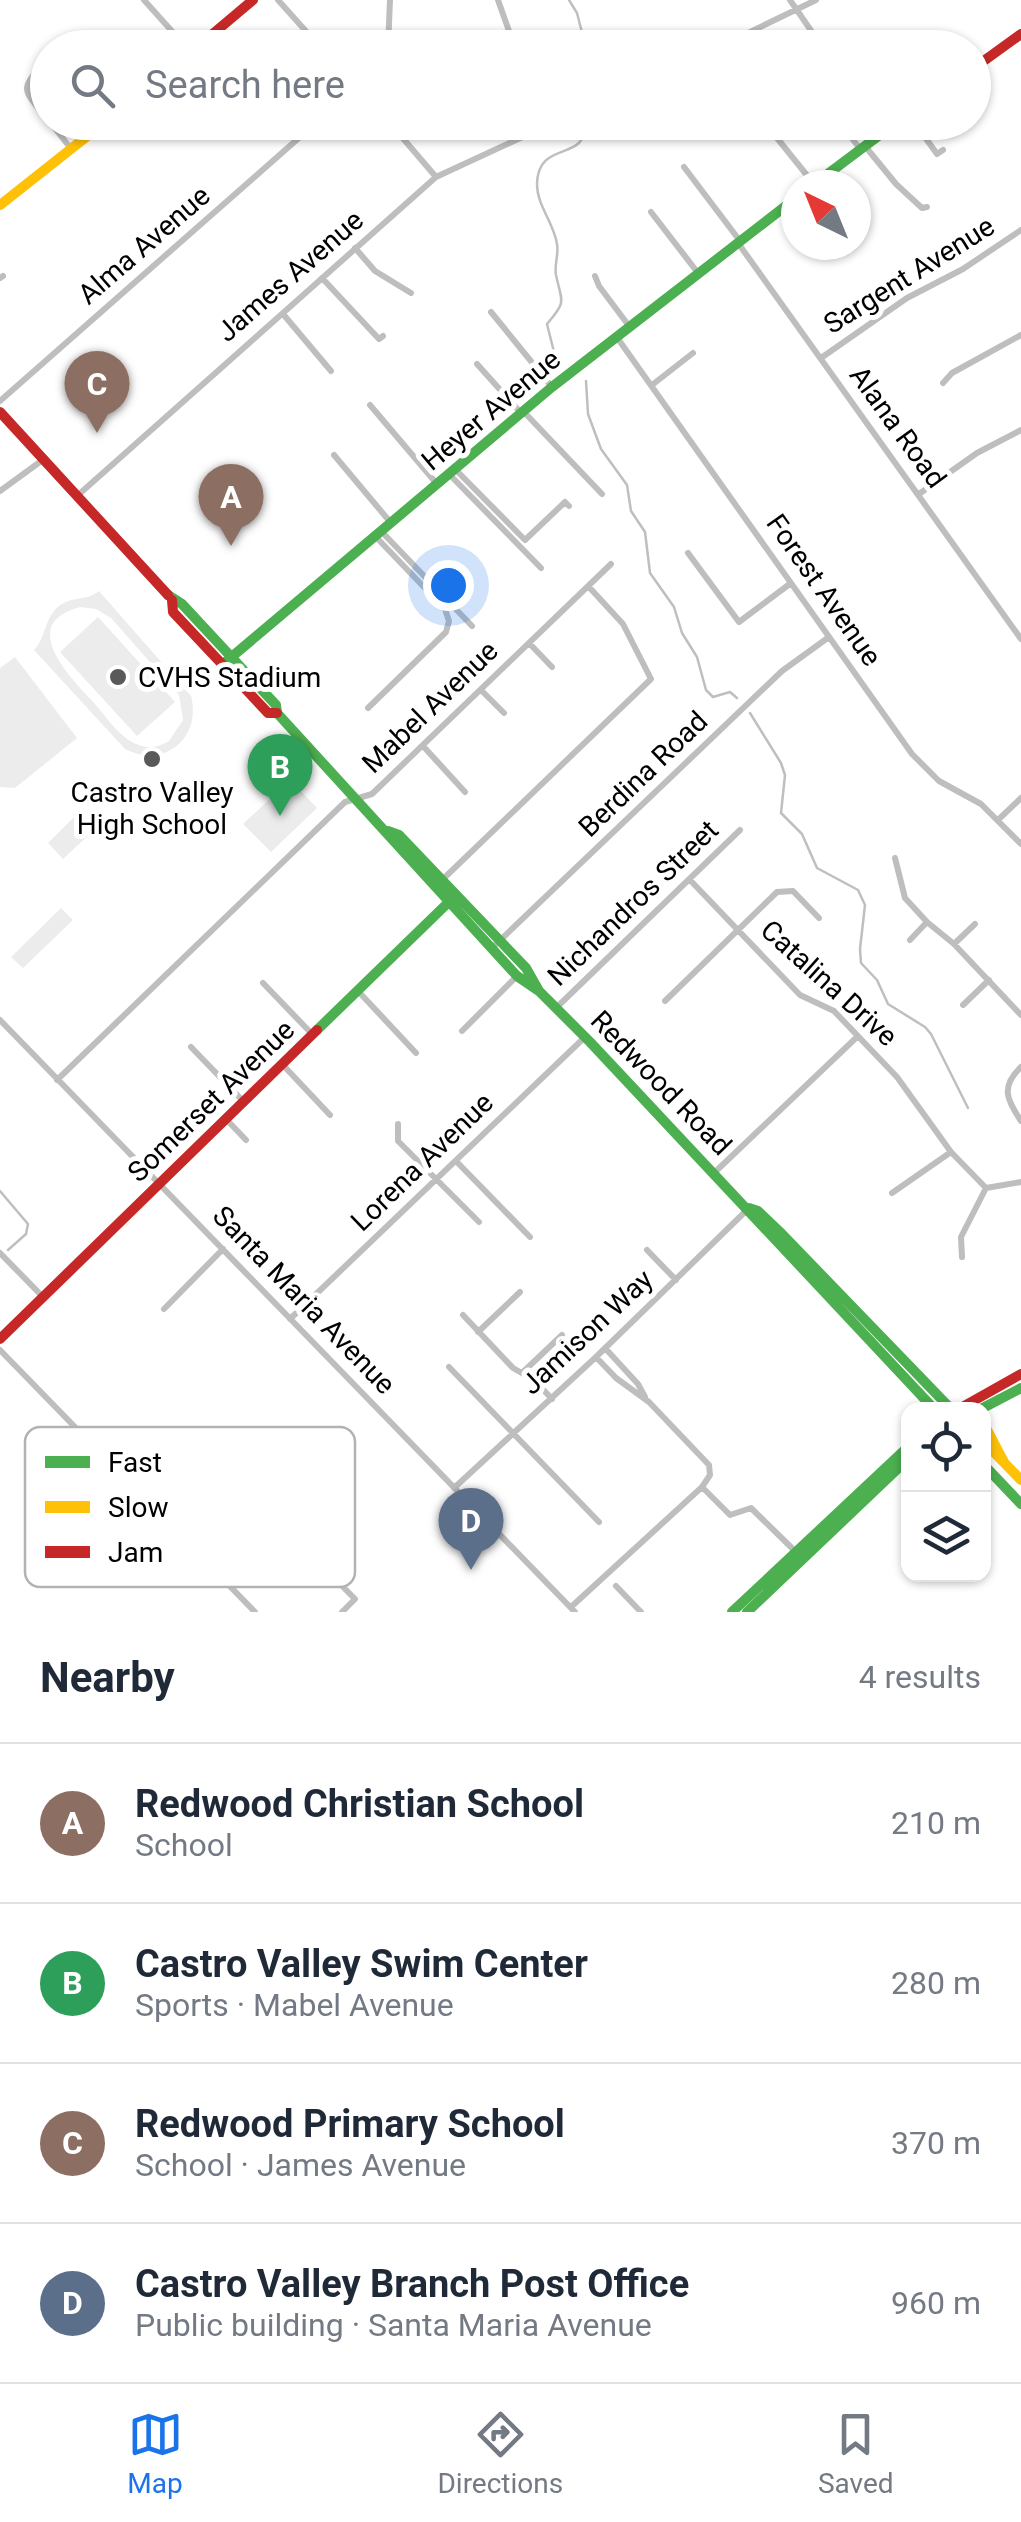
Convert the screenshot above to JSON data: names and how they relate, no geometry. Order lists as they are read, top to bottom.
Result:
{
  "streets": {
    "main road": ["Heyer Avenue", "Redwood Road", "Somerset Avenue"],
    "street": [
      "Alma Avenue",
      "Sargent Avenue",
      "James Avenue",
      "Alana Road",
      "Forest Avenue",
      "Mabel Avenue",
      "Berdina Road",
      "Nichandros Street",
      "Catalina Drive",
      "Lorena Avenue",
      "Santa Maria Avenue",
      "Jamison Way"
    ]
  },
  "crossings": [
    ["Sargent Avenue", "Alana Road"],
    ["James Avenue", "Redwood Road"],
    ["Heyer Avenue", "Alana Road"],
    ["Heyer Avenue", "Forest Avenue"],
    ["Heyer Avenue", "Redwood Road"],
    ["Forest Avenue", "Berdina Road"],
    ["Mabel Avenue", "Redwood Road"],
    ["Mabel Avenue", "Santa Maria Avenue"],
    ["Berdina Road", "Redwood Road"],
    ["Nichandros Street", "Catalina Drive"],
    ["Nichandros Street", "Redwood Road"],
    ["Redwood Road", "Somerset Avenue"],
    ["Redwood Road", "Lorena Avenue"],
    ["Redwood Road", "Jamison Way"],
    ["Somerset Avenue", "Santa Maria Avenue"],
    ["Lorena Avenue", "Santa Maria Avenue"],
    ["Santa Maria Avenue", "Jamison Way"]
  ],
  "places": ["CVHS Stadium", "Castro Valley High School"],
  "legend": ["Fast", "Slow", "Jam"],
  "north": "top left",
  "page": {
    "search": "Search here",
    "pins": [
      "C",
      "A",
      "B",
      "D"
    ],
    "heading": ["Nearby", "4 results"],
    "list": [
      {
        "mark": "A",
        "name": "Redwood Christian School",
        "note": "School",
        "value": "210 m"
      },
      {
        "mark": "B",
        "name": "Castro Valley Swim Center",
        "note": "Sports · Mabel Avenue",
        "value": "280 m"
      },
      {
        "mark": "C",
        "name": "Redwood Primary School",
        "note": "School · James Avenue",
        "value": "370 m"
      },
      {
        "mark": "D",
        "name": "Castro Valley Branch Post Office",
        "note": "Public building · Santa Maria Avenue",
        "value": "960 m"
      }
    ],
    "nav": ["Map", "Directions", "Saved"]
  }
}
